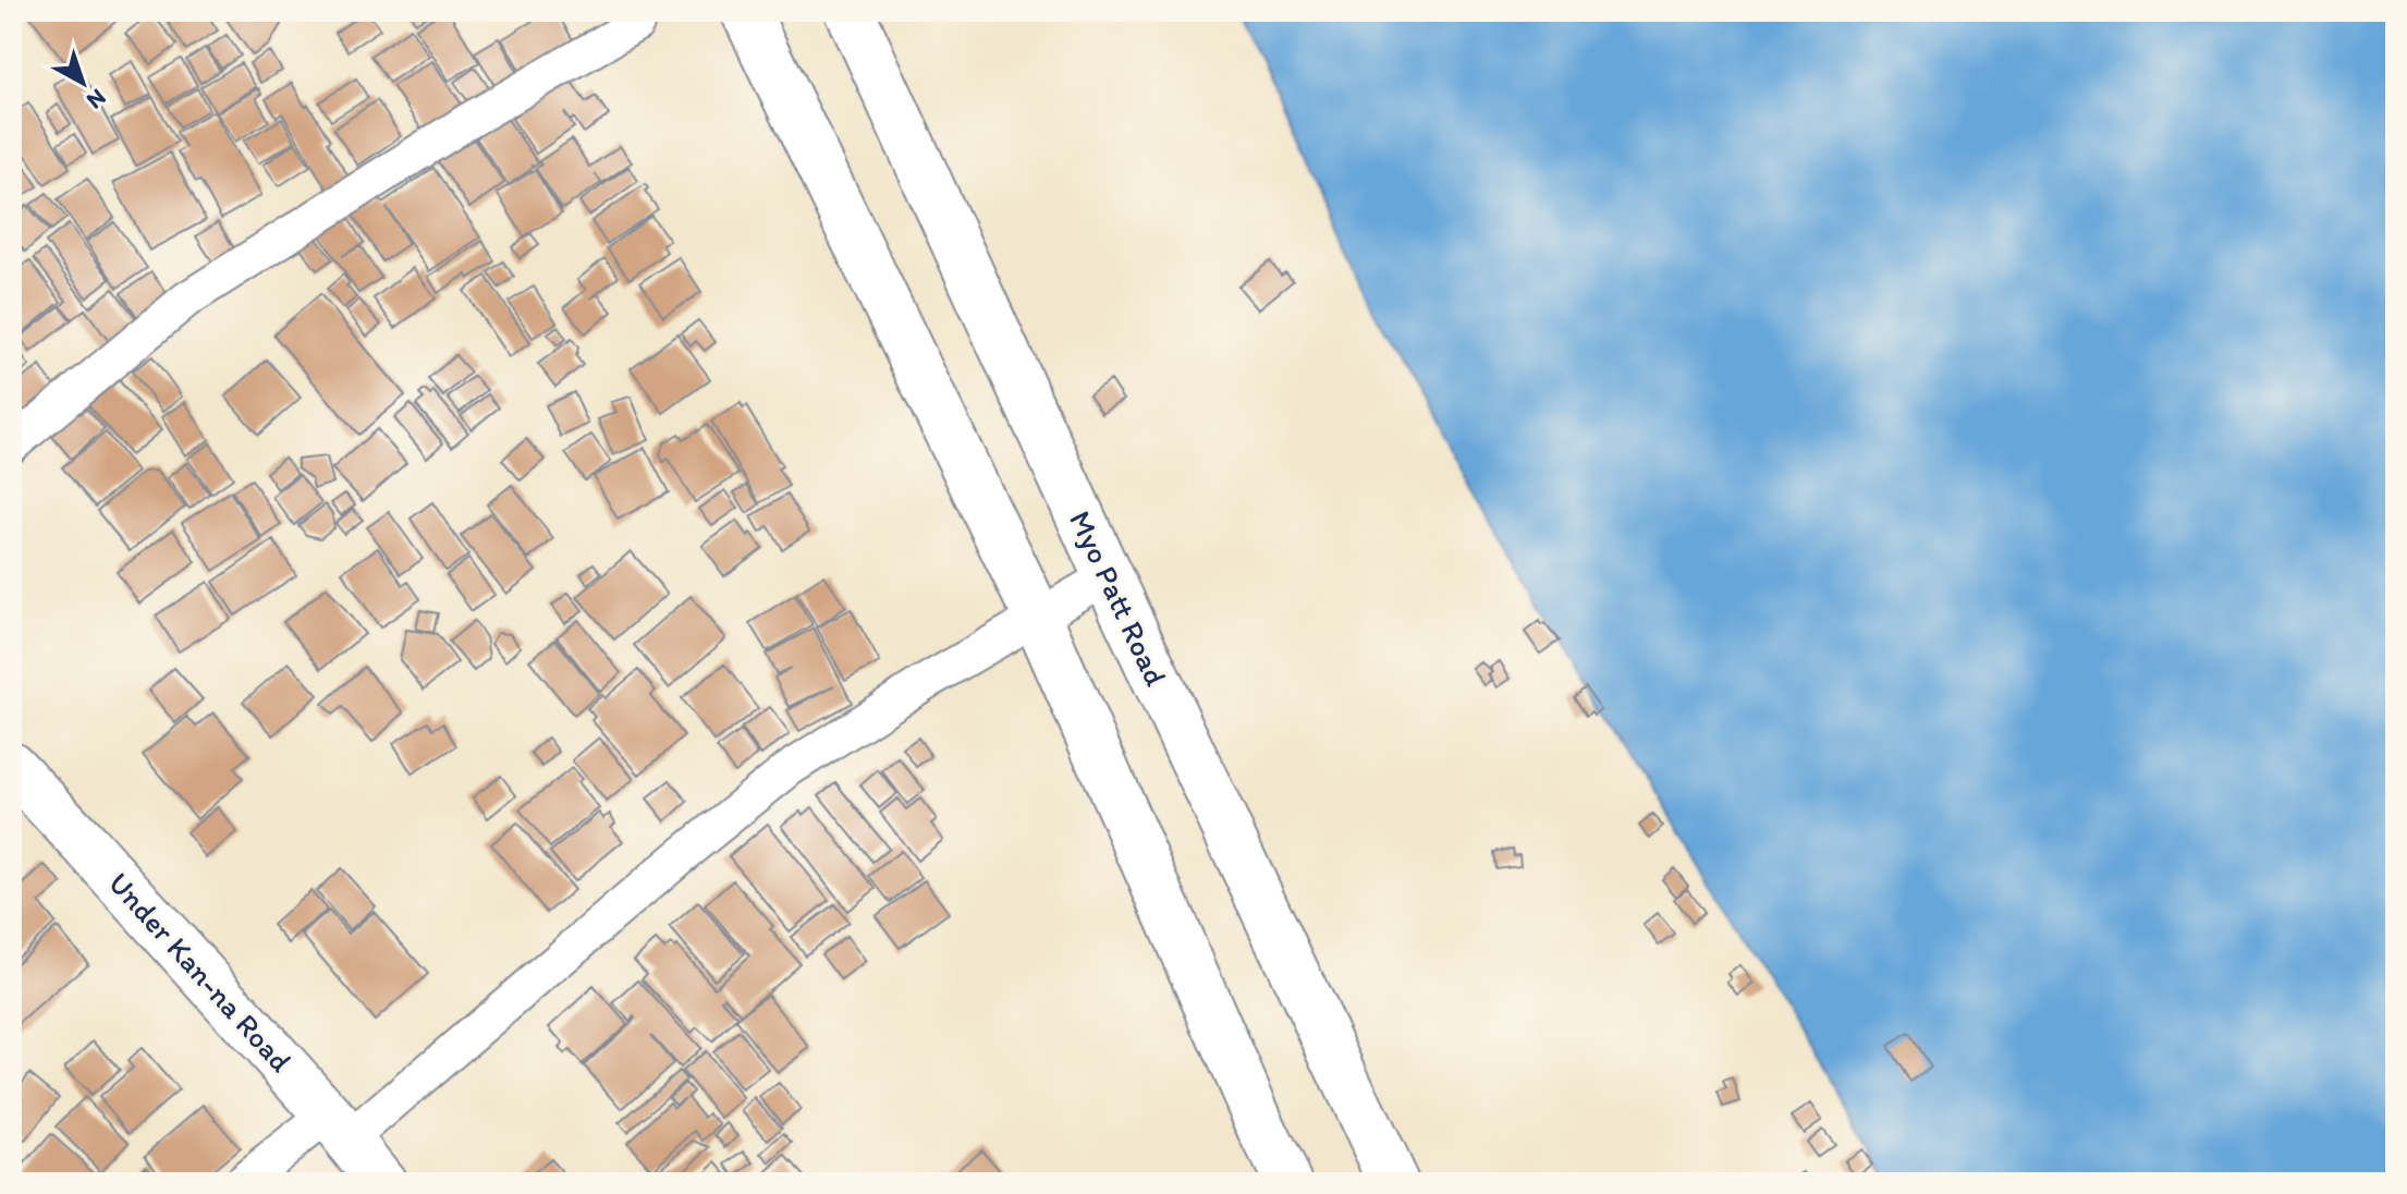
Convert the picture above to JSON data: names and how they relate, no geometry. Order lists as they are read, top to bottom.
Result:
{
  "streets": {
    "main road": ["Myo Patt Road", "Under Kan-na Road"]
  },
  "north": "bottom right"
}
